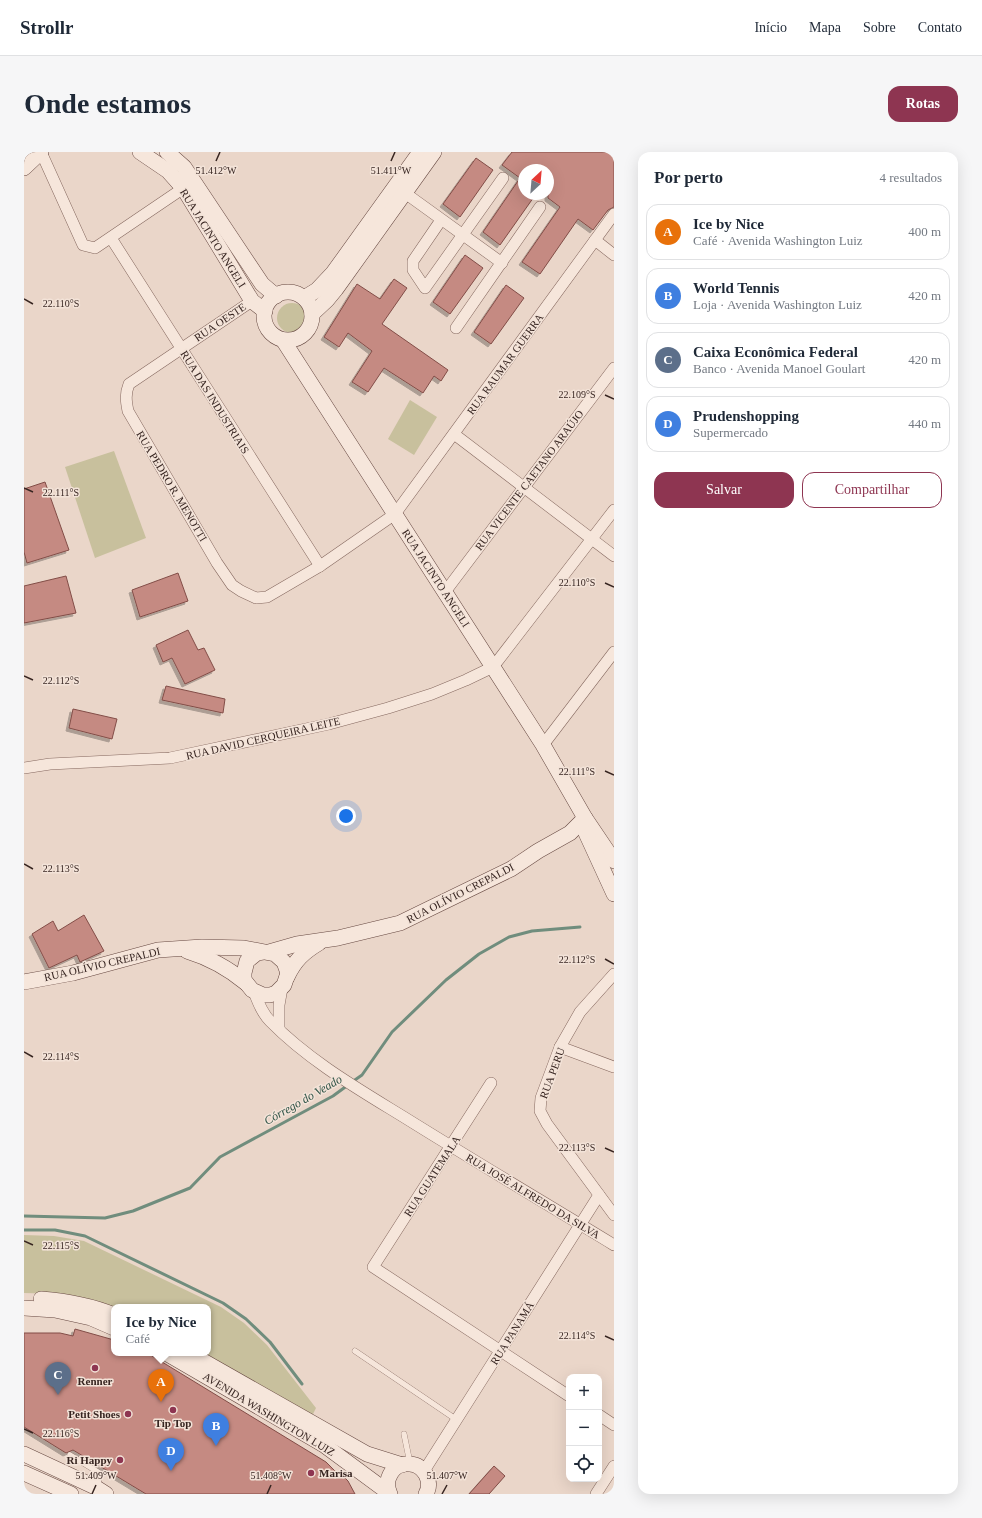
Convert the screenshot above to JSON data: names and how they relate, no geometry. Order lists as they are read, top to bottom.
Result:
{
  "streets": {
    "street": [
      "RUA JACINTO ANGELI",
      "RUA OESTE",
      "RUA RAUMAR GUERRA",
      "RUA DAS INDUSTRIAIS",
      "RUA VICENTE CAETANO ARAÚJO",
      "RUA PEDRO R. MENOTTI",
      "RUA DAVID CERQUEIRA LEITE",
      "RUA OLÍVIO CREPALDI",
      "RUA PERU",
      "RUA GUATEMALA",
      "RUA JOSÉ ALFREDO DA SILVA",
      "RUA PANAMÁ",
      "AVENIDA WASHINGTON LUIZ"
    ]
  },
  "crossings": [
    ["RUA JACINTO ANGELI", "RUA OESTE"],
    ["RUA JACINTO ANGELI", "RUA RAUMAR GUERRA"],
    ["RUA JACINTO ANGELI", "RUA VICENTE CAETANO ARAÚJO"],
    ["RUA JACINTO ANGELI", "RUA DAVID CERQUEIRA LEITE"],
    ["RUA JACINTO ANGELI", "RUA OLÍVIO CREPALDI"],
    ["RUA OESTE", "RUA DAS INDUSTRIAIS"],
    ["RUA OESTE", "RUA PEDRO R. MENOTTI"],
    ["RUA RAUMAR GUERRA", "RUA DAS INDUSTRIAIS"],
    ["RUA RAUMAR GUERRA", "RUA PEDRO R. MENOTTI"],
    ["RUA OLÍVIO CREPALDI", "RUA JOSÉ ALFREDO DA SILVA"],
    ["RUA PERU", "RUA PANAMÁ"],
    ["RUA GUATEMALA", "RUA JOSÉ ALFREDO DA SILVA"],
    ["RUA GUATEMALA", "RUA PANAMÁ"],
    ["RUA JOSÉ ALFREDO DA SILVA", "RUA PANAMÁ"],
    ["RUA PANAMÁ", "AVENIDA WASHINGTON LUIZ"]
  ],
  "water": ["Córrego do Veado"],
  "places": [
    "Renner",
    "Tip Top",
    "Petit Shoes",
    "Ri Happy",
    "Marisa"
  ],
  "north": "top right",
  "page": {
    "header": "Strollr",
    "nav": [
      "Início",
      "Mapa",
      "Sobre",
      "Contato"
    ],
    "buttons": [
      "Rotas",
      ["Salvar", "Compartilhar"]
    ],
    "title": "Onde estamos",
    "heading": ["Por perto", "4 resultados"],
    "list": [
      {
        "mark": "A",
        "name": "Ice by Nice",
        "note": "Café · Avenida Washington Luiz",
        "value": "400 m"
      },
      {
        "mark": "B",
        "name": "World Tennis",
        "note": "Loja · Avenida Washington Luiz",
        "value": "420 m"
      },
      {
        "mark": "C",
        "name": "Caixa Econômica Federal",
        "note": "Banco · Avenida Manoel Goulart",
        "value": "420 m"
      },
      {
        "mark": "D",
        "name": "Prudenshopping",
        "note": "Supermercado",
        "value": "440 m"
      }
    ],
    "popup": ["Ice by Nice", "Café"],
    "pins": [
      "C",
      "A",
      "B",
      "D"
    ],
    "map_buttons": ["+", "−"]
  },
  "coordinates": [
    "51.412°W",
    "51.411°W",
    "22.110°S",
    "22.109°S",
    "22.111°S",
    "22.112°S",
    "22.113°S",
    "22.114°S",
    "22.115°S",
    "22.116°S",
    "51.409°W",
    "51.408°W",
    "51.407°W"
  ]
}
